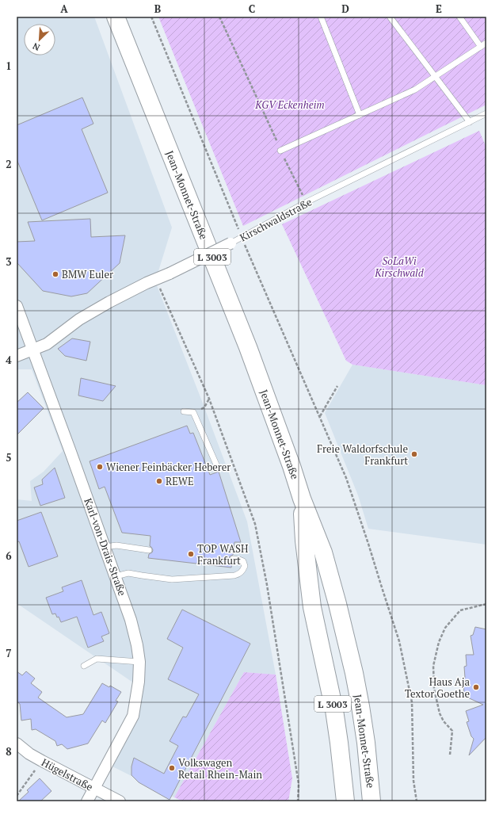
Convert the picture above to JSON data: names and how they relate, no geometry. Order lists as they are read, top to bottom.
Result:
{
  "streets": {
    "main road": ["Jean-Monnet-Straße", "L 3003"],
    "street": ["Kirschwaldstraße", "Karl-von-Drais-Straße", "Hügelstraße"]
  },
  "crossings": [
    ["Kirschwaldstraße", "Karl-von-Drais-Straße"],
    ["Karl-von-Drais-Straße", "Hügelstraße"]
  ],
  "parks": ["KGV Eckenheim", "SoLaWi Kirschwald"],
  "places": [
    "BMW Euler",
    "Freie Waldorfschule Frankfurt",
    "Wiener Feinbäcker Heberer",
    "REWE",
    "TOP WASH Frankfurt",
    "Haus Aja Textor Goethe",
    "Volkswagen Retail Rhein-Main"
  ],
  "north": "bottom left",
  "grid": {
    "columns": [
      "A",
      "B",
      "C",
      "D",
      "E"
    ],
    "rows": [
      "1",
      "2",
      "3",
      "4",
      "5",
      "6",
      "7",
      "8"
    ]
  }
}
